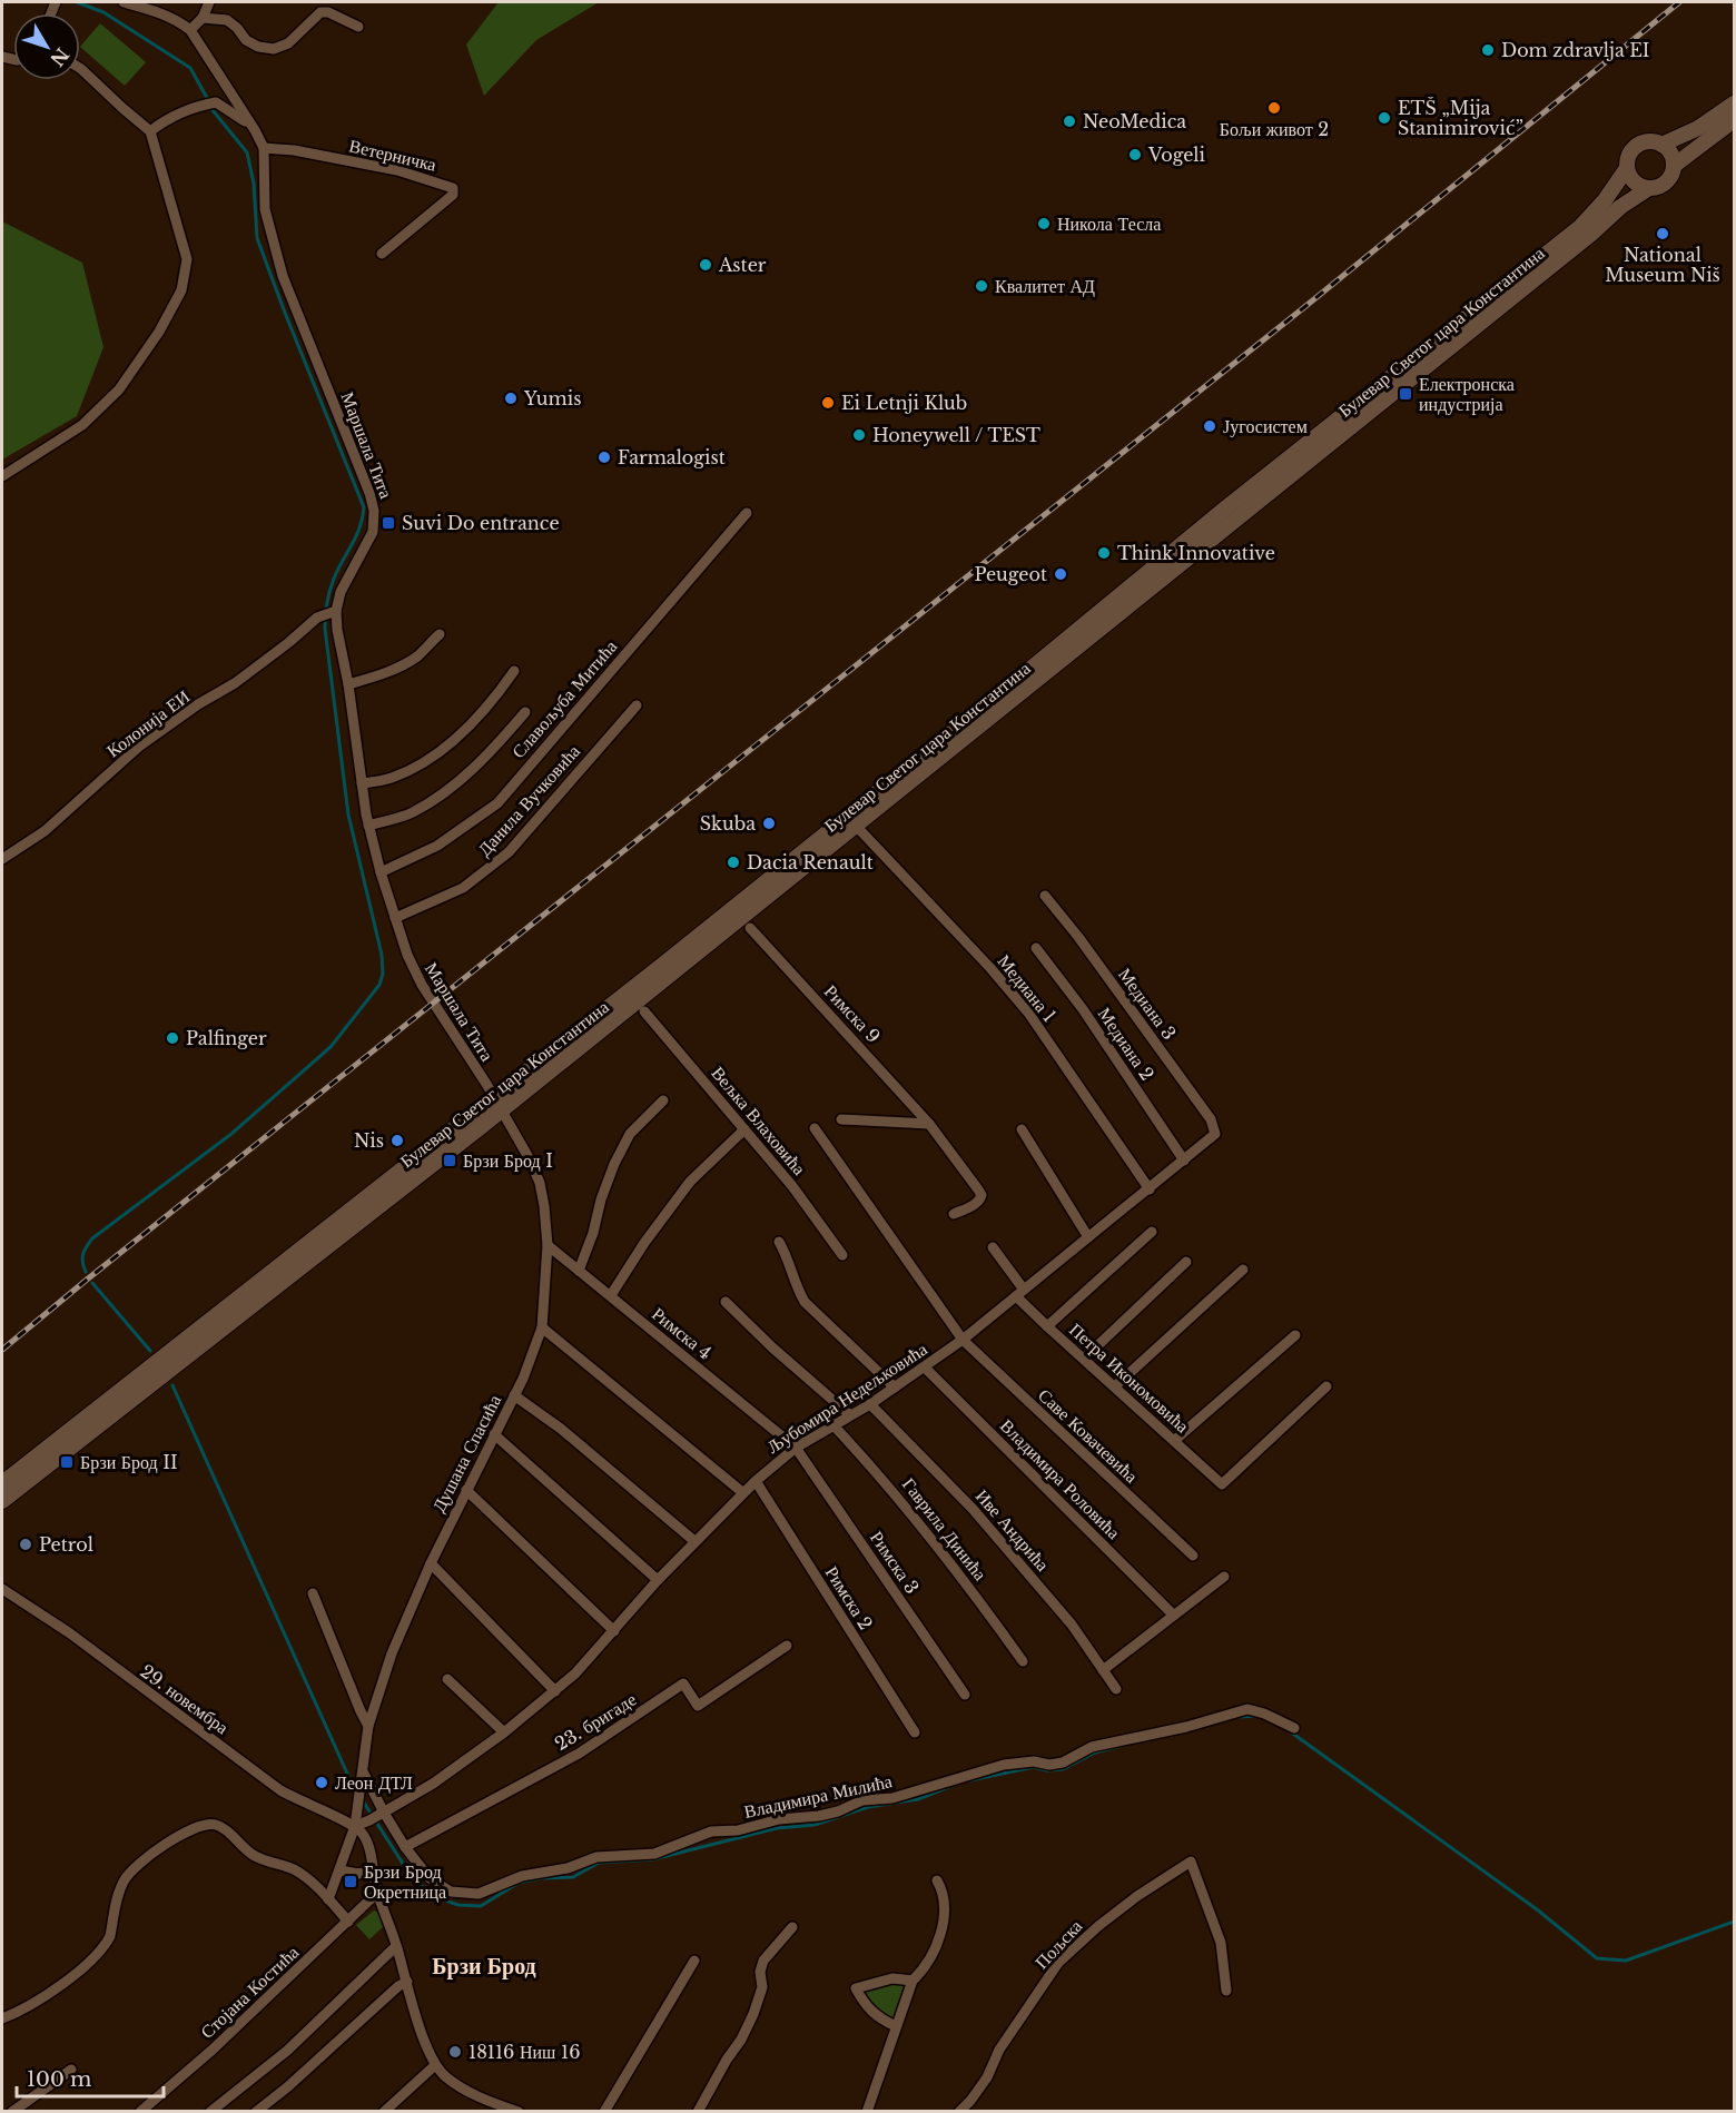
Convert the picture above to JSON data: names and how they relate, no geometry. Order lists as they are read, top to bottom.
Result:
{
  "streets": {
    "main road": ["Булевар Светог цара Константина"],
    "street": [
      "Ветерничка",
      "Маршала Тита",
      "Славољуба Митића",
      "Колонија ЕИ",
      "Данила Вучковића",
      "Медиана 1",
      "Медиана 3",
      "Римска 9",
      "Медиана 2",
      "Вељка Влаховића",
      "Римска 4",
      "Петра Икономовића",
      "Љубомира Недељковића",
      "Саве Ковачевића",
      "Душана Спасића",
      "Владимира Роловића",
      "Гаврила Динића",
      "Иве Андрића",
      "Римска 3",
      "Римска 2",
      "29. новембра",
      "23. бригаде",
      "Владимира Милића",
      "Пољска",
      "Стојана Костића"
    ]
  },
  "crossings": [
    ["Ветерничка", "Маршала Тита"],
    ["Булевар Светог цара Константина", "Маршала Тита"],
    ["Булевар Светог цара Константина", "Медиана 1"],
    ["Булевар Светог цара Константина", "Душана Спасића"],
    ["Маршала Тита", "Славољуба Митића"],
    ["Маршала Тита", "Колонија ЕИ"],
    ["Маршала Тита", "Данила Вучковића"],
    ["Маршала Тита", "Душана Спасића"],
    ["Медиана 1", "Љубомира Недељковића"],
    ["Медиана 3", "Љубомира Недељковића"],
    ["Медиана 2", "Љубомира Недељковића"],
    ["Римска 4", "Љубомира Недељковића"],
    ["Римска 4", "Душана Спасића"],
    ["Римска 4", "Римска 3"],
    ["Петра Икономовића", "Љубомира Недељковића"],
    ["Љубомира Недељковића", "Саве Ковачевића"],
    ["Љубомира Недељковића", "Душана Спасића"],
    ["Љубомира Недељковића", "Владимира Роловића"],
    ["Љубомира Недељковића", "Гаврила Динића"],
    ["Љубомира Недељковића", "Иве Андрића"],
    ["Љубомира Недељковића", "Римска 3"],
    ["Љубомира Недељковића", "Римска 2"],
    ["Љубомира Недељковића", "29. новембра"],
    ["Љубомира Недељковића", "Владимира Милића"],
    ["Душана Спасића", "29. новембра"],
    ["Душана Спасића", "Владимира Милића"],
    ["23. бригаде", "Владимира Милића"]
  ],
  "districts": ["Брзи Брод"],
  "places": {
    "other": [
      "Dom zdravlja EI",
      "Бољи живот 2",
      "ETŠ „Mija Stanimirović”",
      "NeoMedica",
      "Vogeli",
      "Никола Тесла",
      "National Museum Niš",
      "Aster",
      "Квалитет АД",
      "Yumis",
      "Ei Letnji Klub",
      "Југосистем",
      "Honeywell / TEST",
      "Farmalogist",
      "Think Innovative",
      "Peugeot",
      "Skuba",
      "Dacia Renault",
      "Palfinger",
      "Nis",
      "Petrol",
      "Леон ДТЛ",
      "18116 Ниш 16"
    ],
    "transit": [
      "Електронска индустрија",
      "Suvi Do entrance",
      "Брзи Брод I",
      "Брзи Брод II",
      "Брзи Брод Окретница"
    ]
  },
  "scale_bar": "100 m",
  "north": "bottom right"
}
